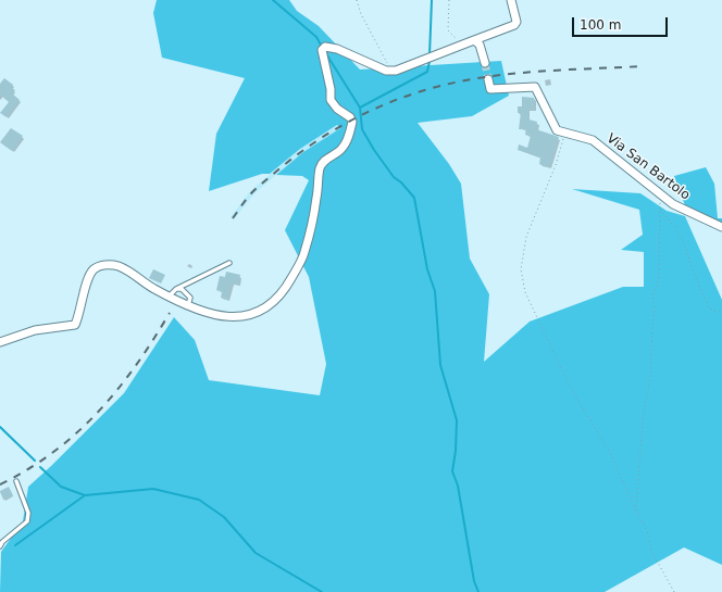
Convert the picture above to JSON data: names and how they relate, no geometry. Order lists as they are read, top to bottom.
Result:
{
  "streets": {
    "street": ["Via San Bartolo"]
  },
  "scale_bar": "100 m"
}
